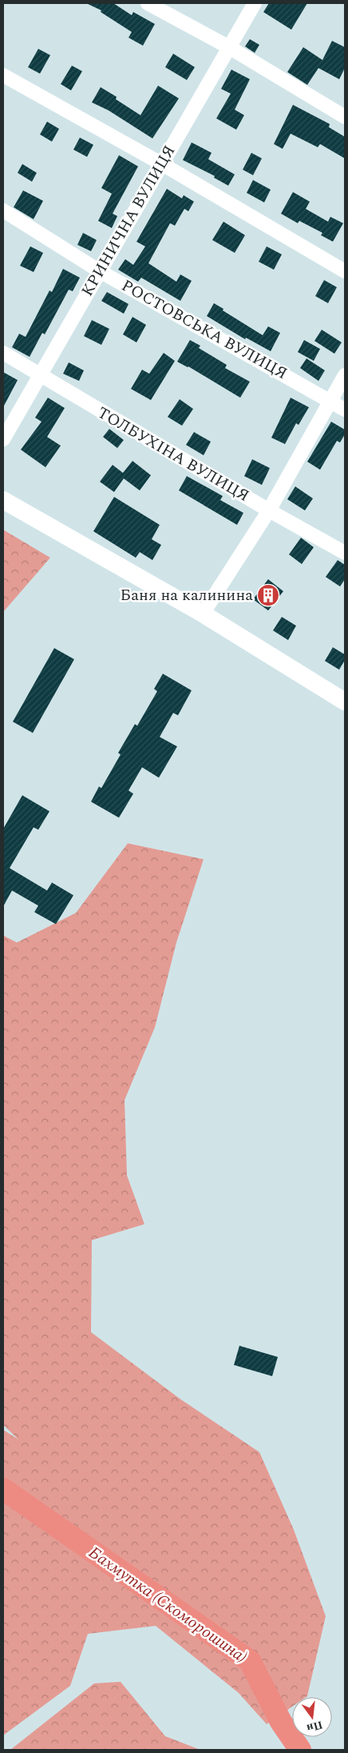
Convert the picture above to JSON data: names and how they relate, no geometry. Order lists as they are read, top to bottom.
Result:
{
  "streets": {
    "street": ["КРИНИЧНА ВУЛИЦЯ", "РОСТОВСЬКА ВУЛИЦЯ", "ТОЛБУХІНА ВУЛИЦЯ"]
  },
  "crossings": [
    ["КРИНИЧНА ВУЛИЦЯ", "РОСТОВСЬКА ВУЛИЦЯ"],
    ["КРИНИЧНА ВУЛИЦЯ", "ТОЛБУХІНА ВУЛИЦЯ"]
  ],
  "water": ["Бахмутка (Скоморошина)"],
  "places": {
    "building": ["Баня на калинина"]
  },
  "north": "bottom"
}
